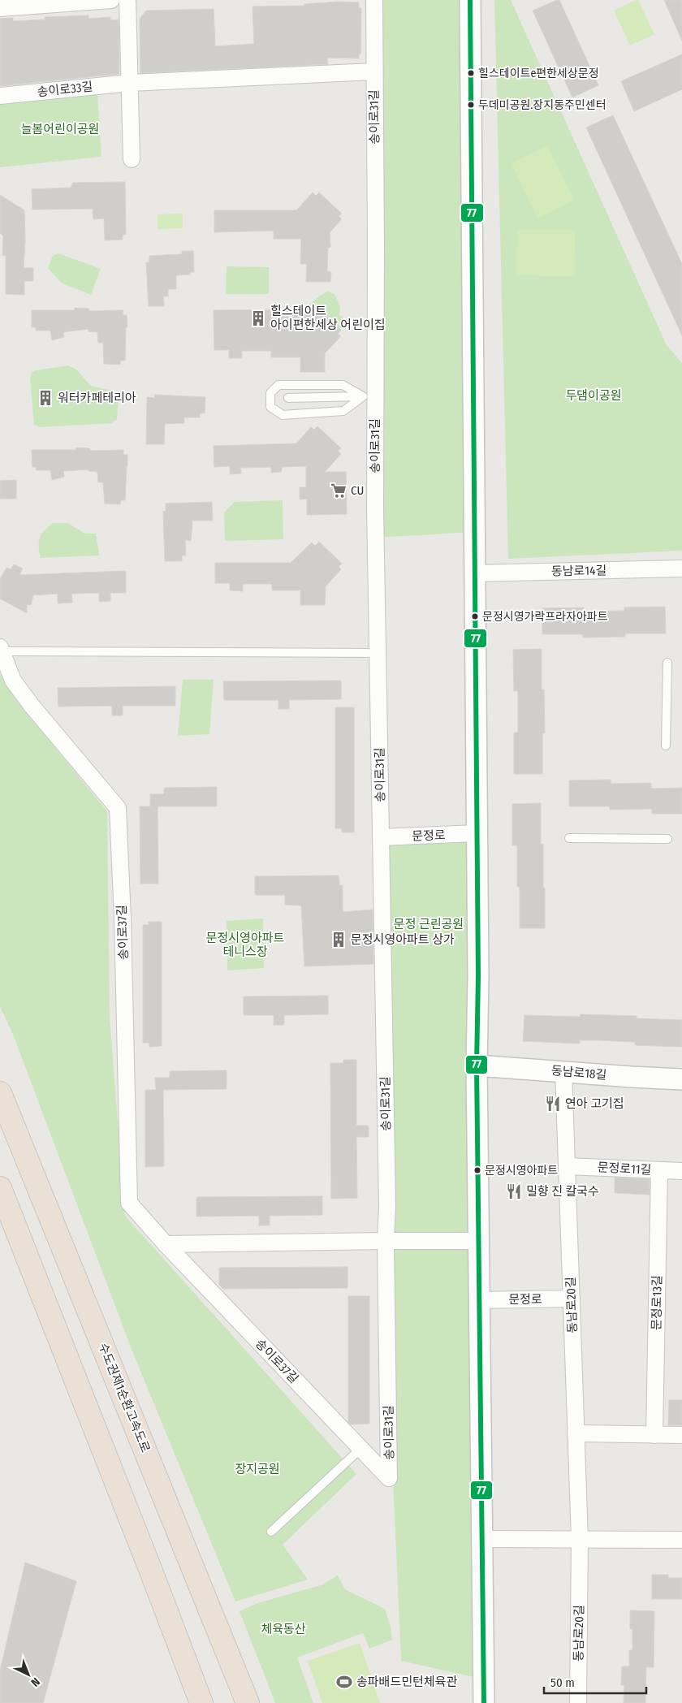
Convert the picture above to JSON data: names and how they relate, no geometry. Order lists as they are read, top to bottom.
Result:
{
  "streets": {
    "highway": ["수도권제1순환고속도로"],
    "street": [
      "송이로33길",
      "송이로31길",
      "동남로14길",
      "문정로",
      "송이로37길",
      "동남로18길",
      "문정로11길",
      "문정로13길",
      "동남로20길"
    ]
  },
  "crossings": [
    ["송이로33길", "송이로31길"],
    ["송이로31길", "문정로"],
    ["송이로31길", "송이로37길"],
    ["문정로", "동남로20길"],
    ["동남로18길", "동남로20길"],
    ["문정로11길", "문정로13길"],
    ["문정로11길", "동남로20길"]
  ],
  "parks": [
    "늘봄어린이공원",
    "두댐이공원",
    "문정 근린공원",
    "문정시영아파트 테니스장",
    "장지공원",
    "체육동산"
  ],
  "places": {
    "other": [
      "힐스테이트e편한세상문정",
      "두데미공원.장지동주민센터",
      "문정시영가락프라자아파트",
      "문정시영아파트"
    ],
    "building": ["힐스테이트 아이편한세상 어린이집", "워터카페테리아", "문정시영아파트 상가"],
    "supermarket": ["CU"],
    "restaurant": ["연아 고기집", "밀향 진 칼국수"],
    "sports": ["송파배드민턴체육관"]
  },
  "lines": ["transit line 77"],
  "scale_bar": "50 m",
  "north": "bottom right"
}
